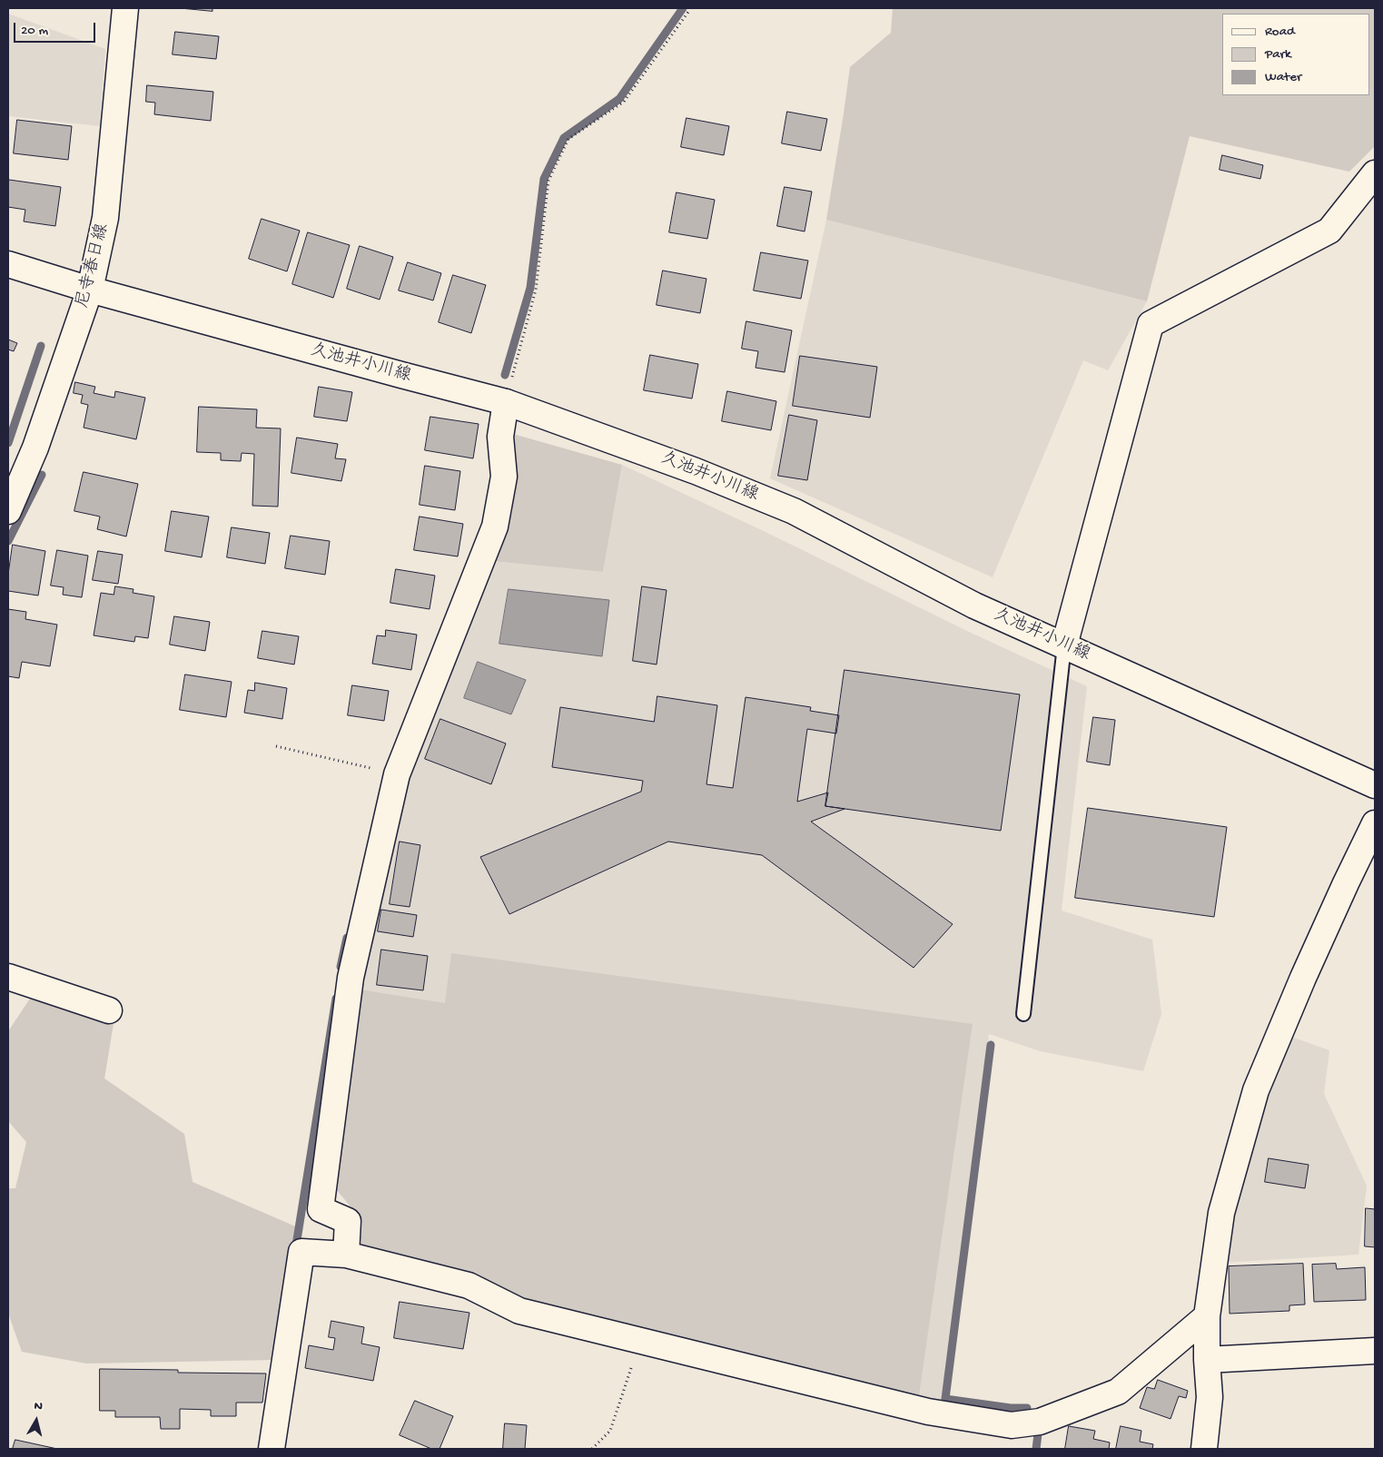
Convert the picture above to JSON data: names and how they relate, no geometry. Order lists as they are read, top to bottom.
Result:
{
  "streets": {
    "street": ["尼寺春日線", "久池井小川線"]
  },
  "crossings": [
    ["尼寺春日線", "久池井小川線"]
  ],
  "legend": ["Road", "Park", "Water"],
  "scale_bar": "20 m",
  "north": "top"
}
